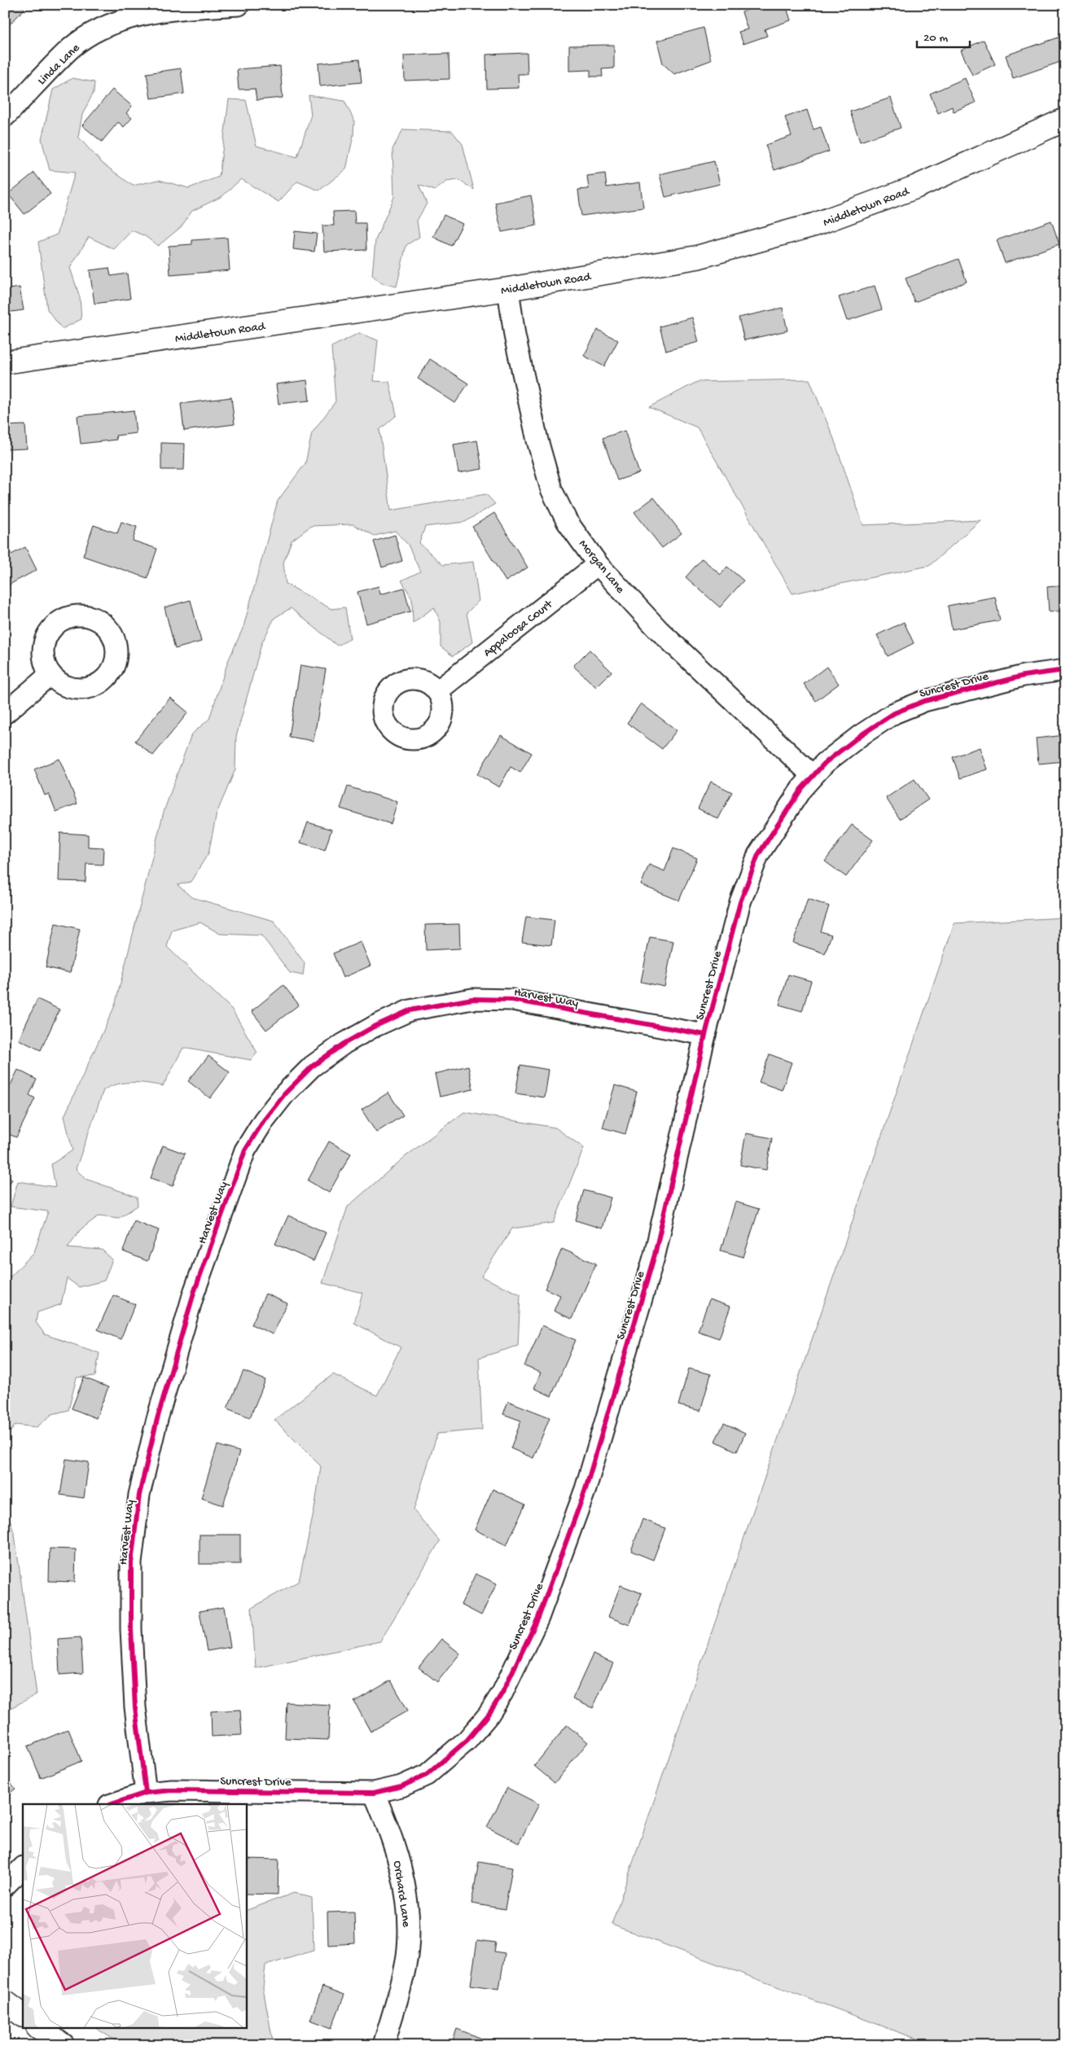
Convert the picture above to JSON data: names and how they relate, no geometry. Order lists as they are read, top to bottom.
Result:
{
  "streets": {
    "street": [
      "Linda Lane",
      "Middletown Road",
      "Morgan Lane",
      "Appaloosa Court",
      "Suncrest Drive",
      "Harvest Way",
      "Orchard Lane"
    ]
  },
  "crossings": [
    ["Middletown Road", "Morgan Lane"],
    ["Morgan Lane", "Appaloosa Court"],
    ["Morgan Lane", "Suncrest Drive"],
    ["Suncrest Drive", "Harvest Way"],
    ["Suncrest Drive", "Orchard Lane"]
  ],
  "scale_bar": "20 m"
}
